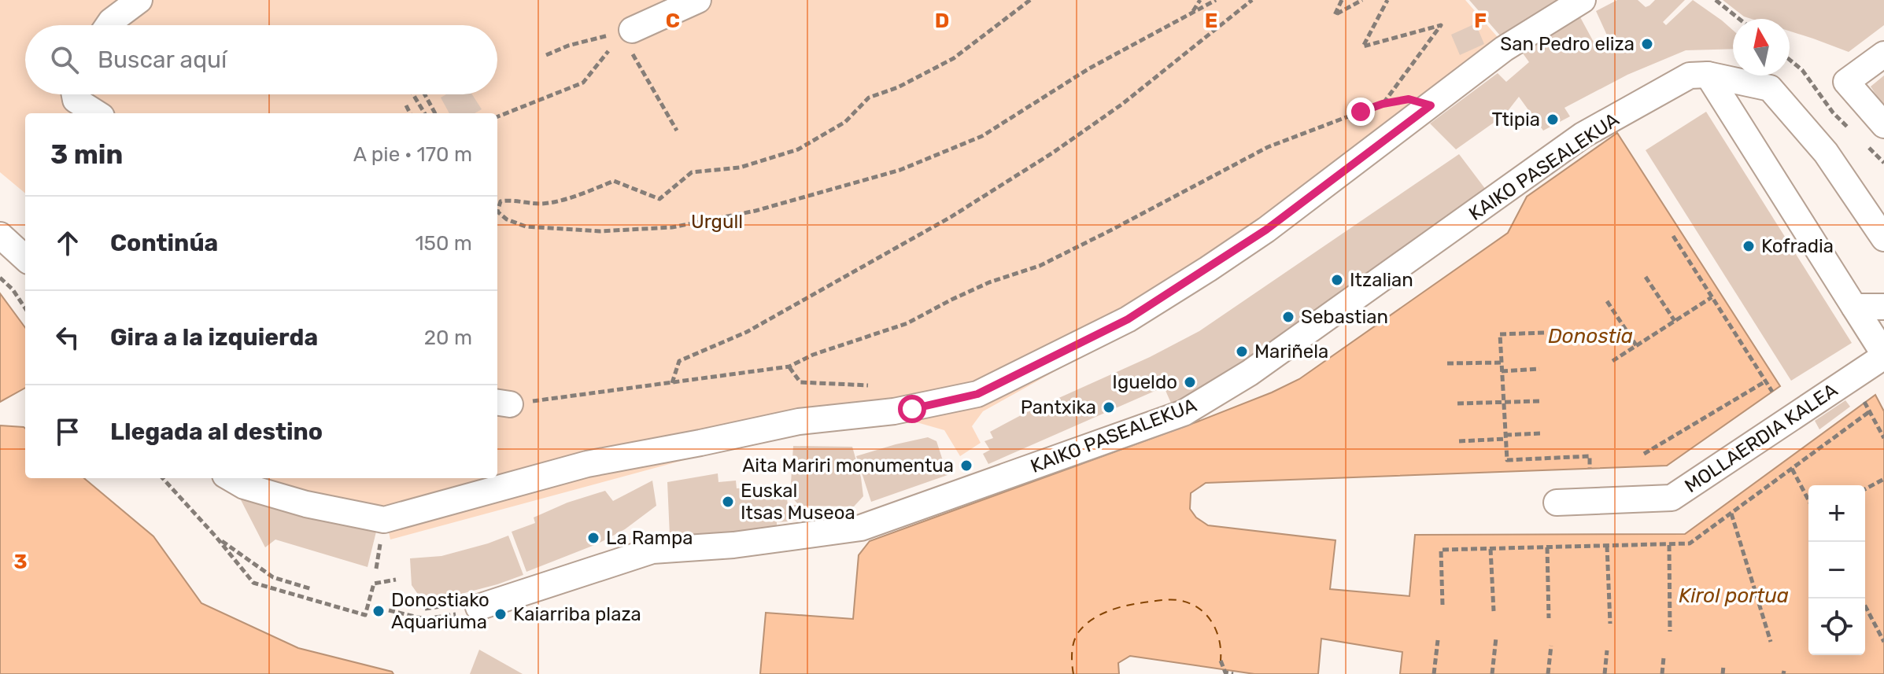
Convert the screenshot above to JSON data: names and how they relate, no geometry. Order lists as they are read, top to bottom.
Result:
{
  "streets": {
    "street": ["KAIKO PASEALEKUA", "MOLLAERDIA KALEA"]
  },
  "water": ["Donostia", "Kirol portua"],
  "parks": ["Urgull"],
  "places": [
    "San Pedro eliza",
    "Ttipia",
    "Kofradia",
    "Itzalian",
    "Sebastian",
    "Mariñela",
    "Igueldo",
    "Pantxika",
    "Aita Mariri monumentua",
    "Euskal Itsas Museoa",
    "La Rampa",
    "Donostiako Aquariuma",
    "Kaiarriba plaza"
  ],
  "north": "top",
  "page": {
    "search": "Buscar aquí",
    "heading": ["3 min", "A pie · 170 m"],
    "list": [
      ["Continúa", "150 m"],
      ["Gira a la izquierda", "20 m"],
      "Llegada al destino"
    ],
    "map_buttons": ["+", "−"]
  },
  "grid": {
    "columns": [
      "C",
      "D",
      "E",
      "F"
    ],
    "rows": ["3"]
  }
}
